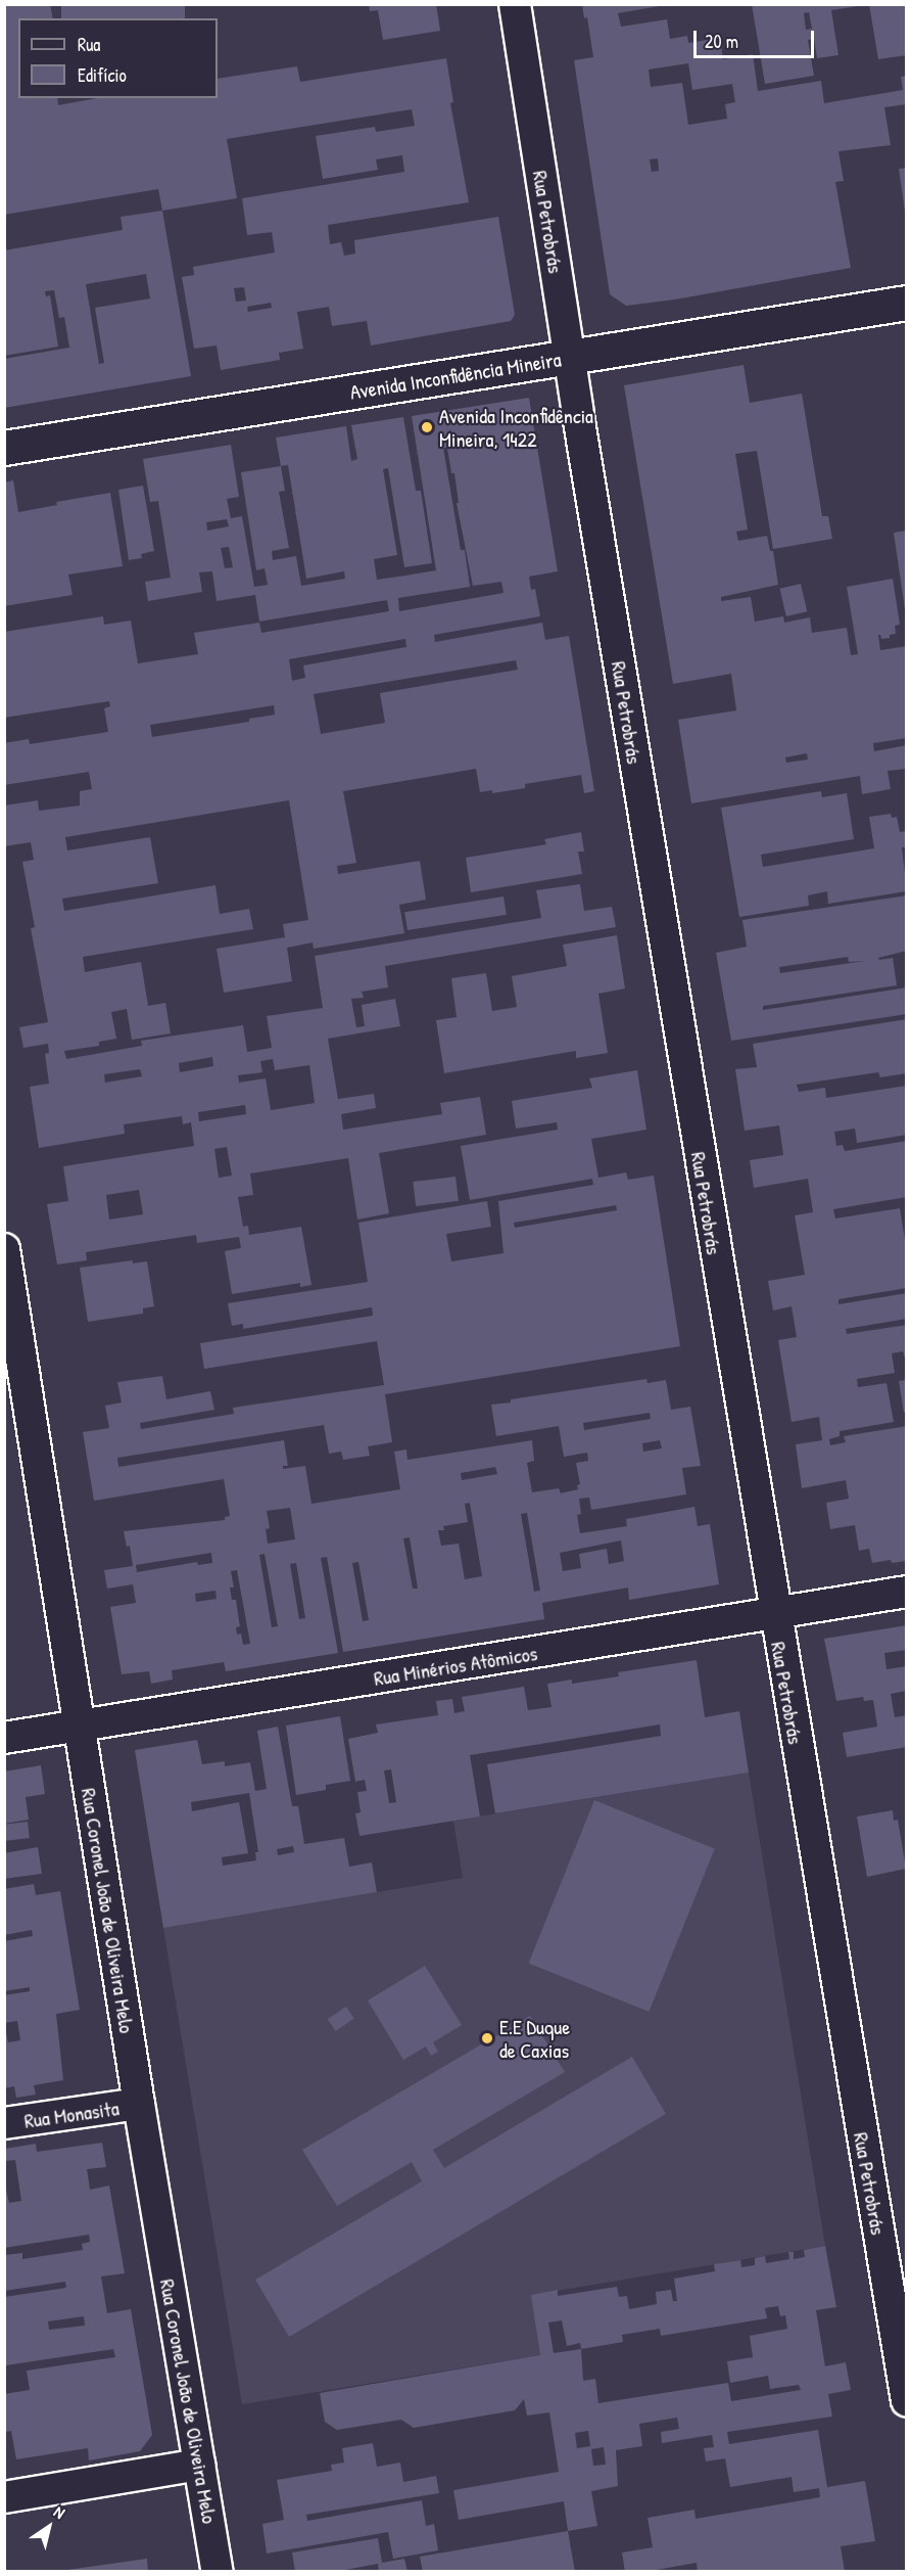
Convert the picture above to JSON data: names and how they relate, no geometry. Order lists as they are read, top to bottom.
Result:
{
  "streets": {
    "street": [
      "Rua Petrobrás",
      "Avenida Inconfidência Mineira",
      "Rua Minérios Atômicos",
      "Rua Coronel João de Oliveira Melo",
      "Rua Monasita"
    ]
  },
  "crossings": [
    ["Rua Petrobrás", "Avenida Inconfidência Mineira"],
    ["Rua Petrobrás", "Rua Minérios Atômicos"],
    ["Rua Minérios Atômicos", "Rua Coronel João de Oliveira Melo"],
    ["Rua Coronel João de Oliveira Melo", "Rua Monasita"]
  ],
  "places": ["Avenida Inconfidência Mineira, 1422", "E.E Duque de Caxias"],
  "legend": ["Rua", "Edifício"],
  "scale_bar": "20 m",
  "north": "top right"
}
